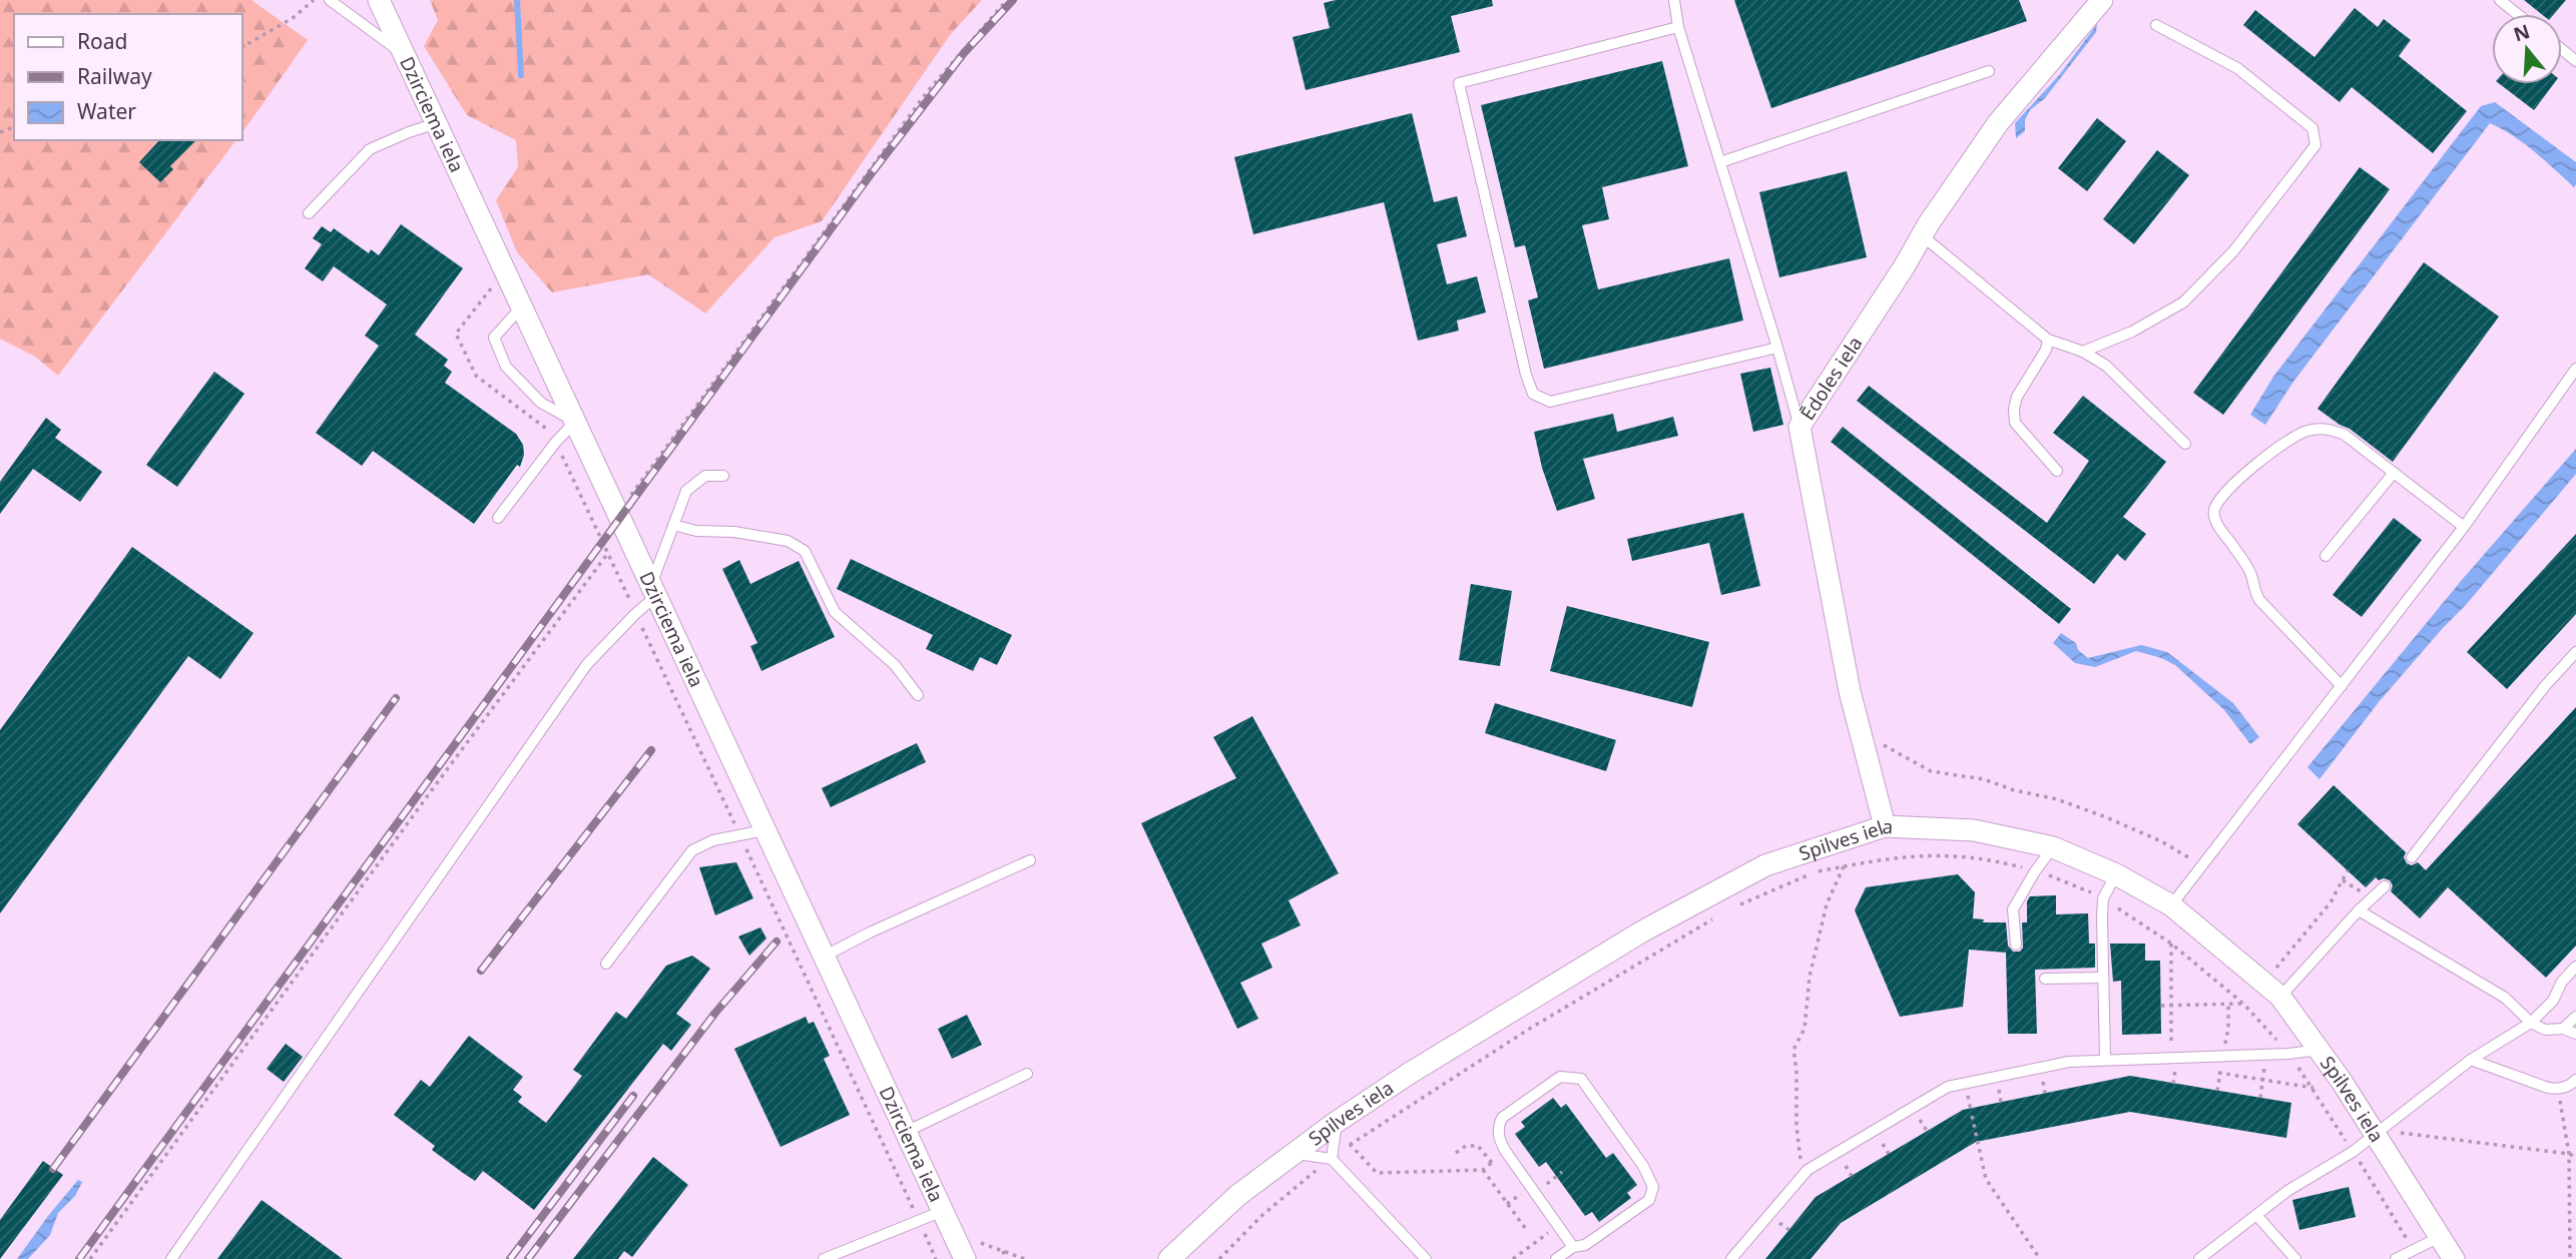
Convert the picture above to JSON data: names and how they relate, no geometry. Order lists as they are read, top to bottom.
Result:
{
  "streets": {
    "street": ["Dzirciema iela", "Ēdoles iela", "Spilves iela"]
  },
  "crossings": [
    ["Ēdoles iela", "Spilves iela"]
  ],
  "legend": ["Road", "Railway", "Water"],
  "north": "top"
}
